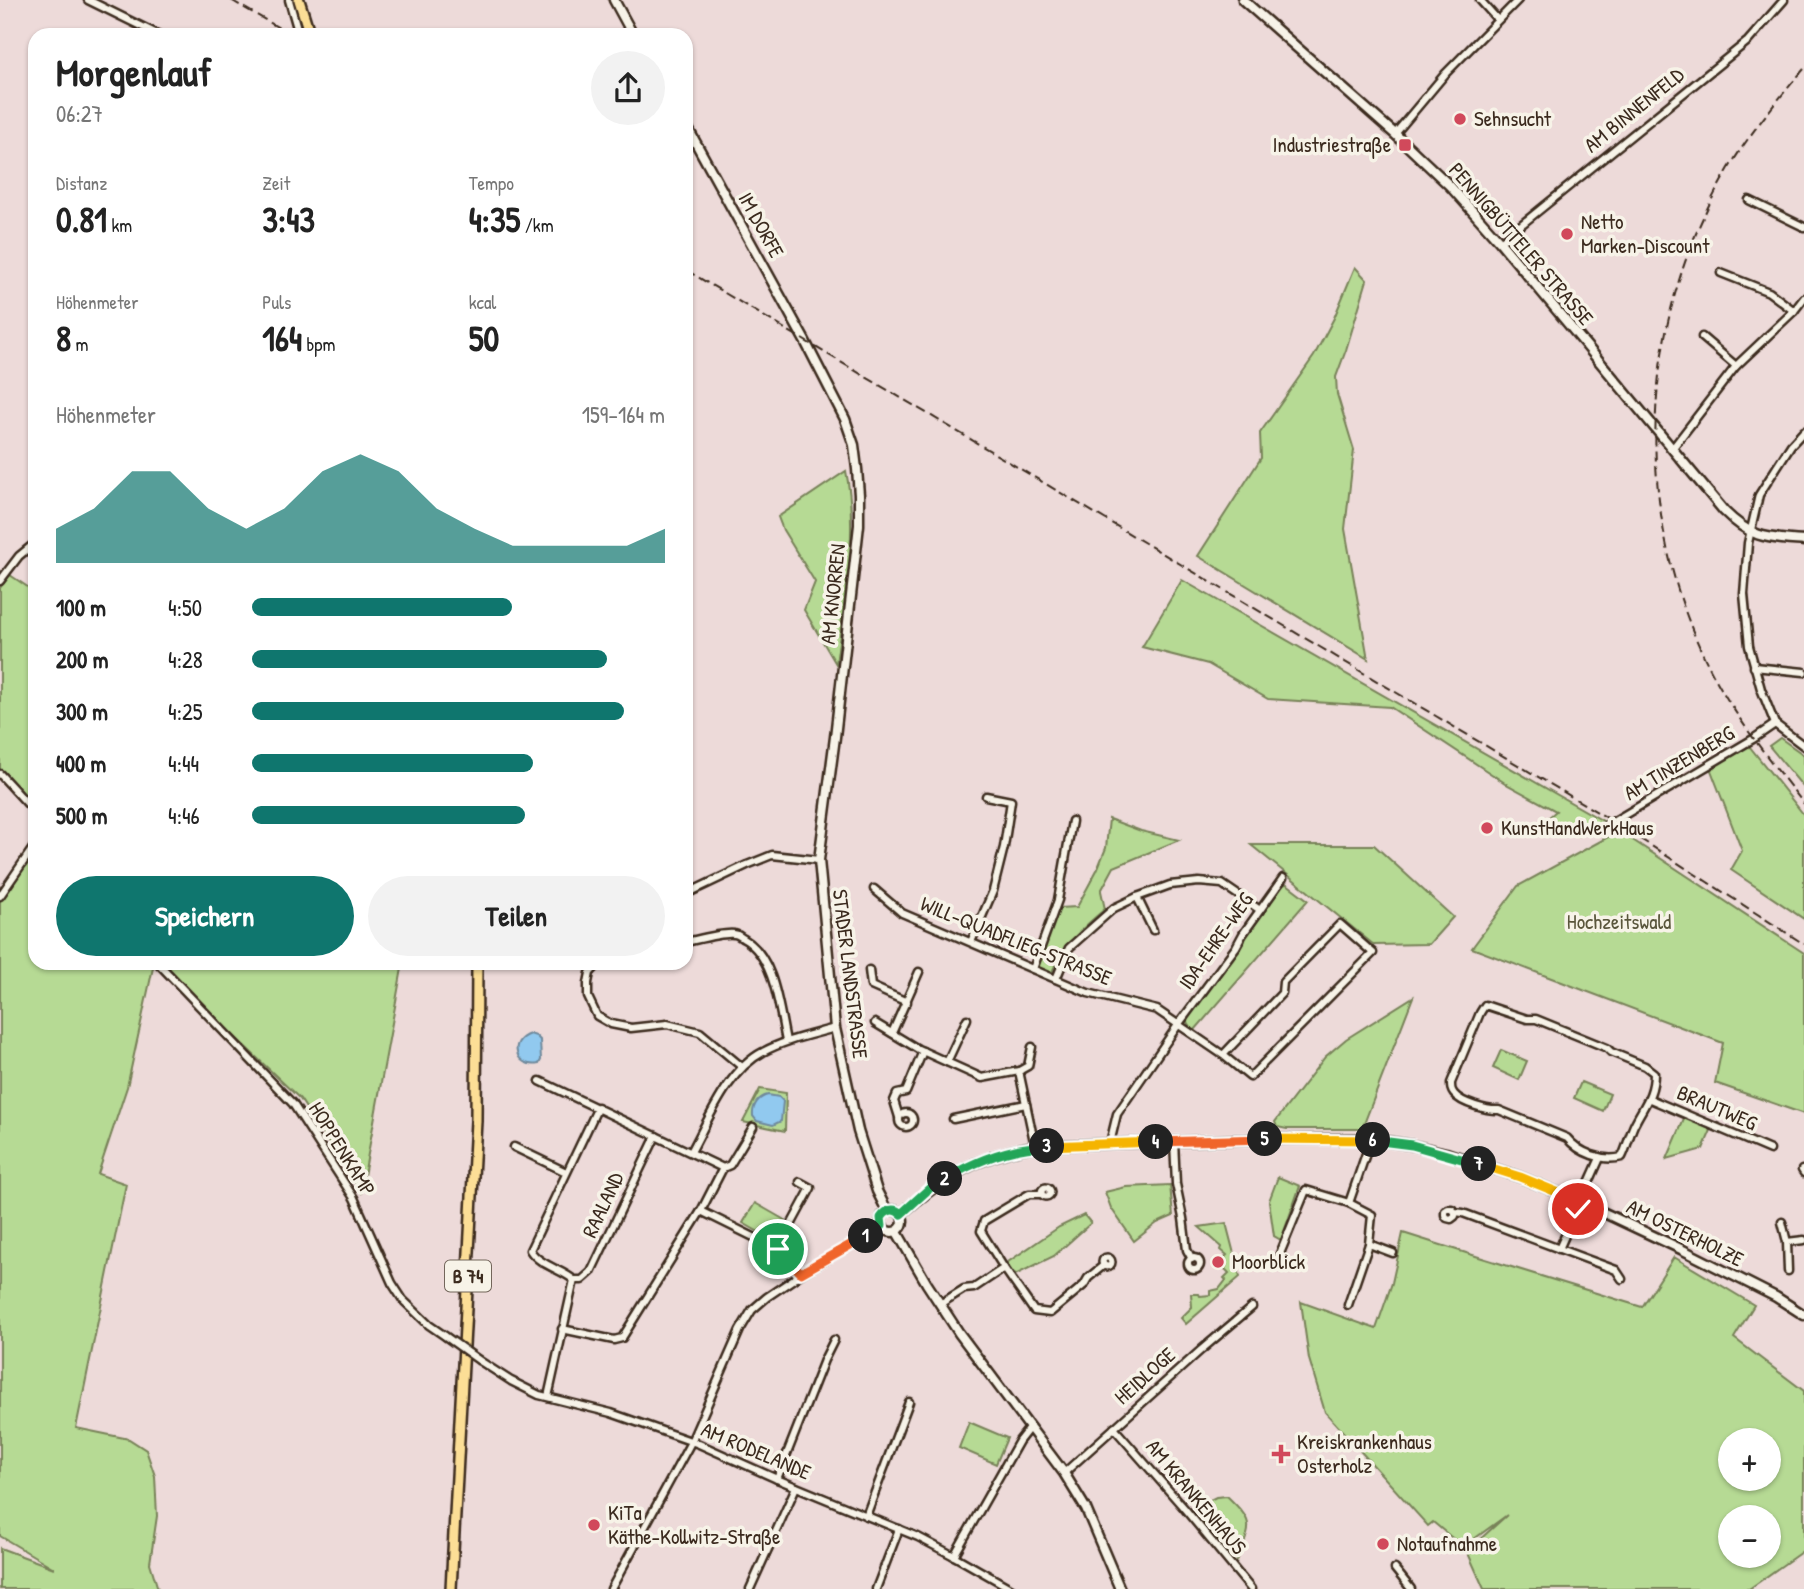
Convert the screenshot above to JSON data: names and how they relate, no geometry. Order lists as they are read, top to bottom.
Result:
{
  "streets": {
    "main road": ["B 74"],
    "street": [
      "AM BINNENFELD",
      "IM DORFE",
      "PENNIGBÜTTELER STRASSE",
      "AM KNORREN",
      "AM TINZENBERG",
      "WILL-QUADFLIEG-STRASSE",
      "IDA-EHRE-WEG",
      "STADER LANDSTRASSE",
      "BRAUTWEG",
      "HOPPENKAMP",
      "RAALAND",
      "AM OSTERHOLZE",
      "HEIDLOGE",
      "AM RODELANDE",
      "AM KRANKENHAUS"
    ]
  },
  "crossings": [
    ["AM BINNENFELD", "PENNIGBÜTTELER STRASSE"],
    ["IM DORFE", "AM KNORREN"],
    ["AM KNORREN", "STADER LANDSTRASSE"],
    ["WILL-QUADFLIEG-STRASSE", "IDA-EHRE-WEG"],
    ["STADER LANDSTRASSE", "AM OSTERHOLZE"],
    ["HOPPENKAMP", "AM RODELANDE"],
    ["HEIDLOGE", "AM KRANKENHAUS"]
  ],
  "parks": ["Hochzeitswald"],
  "places": {
    "other": [
      "Sehnsucht",
      "Netto Marken-Discount",
      "KunstHandWerkHaus",
      "Moorblick",
      "KiTa Käthe-Kollwitz-Straße",
      "Notaufnahme"
    ],
    "transit": ["Industriestraße"],
    "health": ["Kreiskrankenhaus Osterholz"]
  },
  "page": {
    "heading": ["Morgenlauf", "06:27"],
    "stats": [
      ["Distanz", "0.81 km"],
      ["Zeit", "3:43"],
      ["Tempo", "4:35 /km"],
      ["Höhenmeter", "8 m"],
      ["Puls", "164 bpm"],
      ["kcal", "50"]
    ],
    "chart": ["Höhenmeter", "159–164 m"],
    "list": [
      {
        "name": "100 m",
        "note": "4:50"
      },
      {
        "name": "200 m",
        "note": "4:28"
      },
      {
        "name": "300 m",
        "note": "4:25"
      },
      {
        "name": "400 m",
        "note": "4:44"
      },
      {
        "name": "500 m",
        "note": "4:46"
      }
    ],
    "buttons": ["Speichern", "Teilen"],
    "pins": [
      "5",
      "6",
      "4",
      "3",
      "7",
      "2",
      "1"
    ],
    "map_buttons": ["+", "−"]
  }
}
